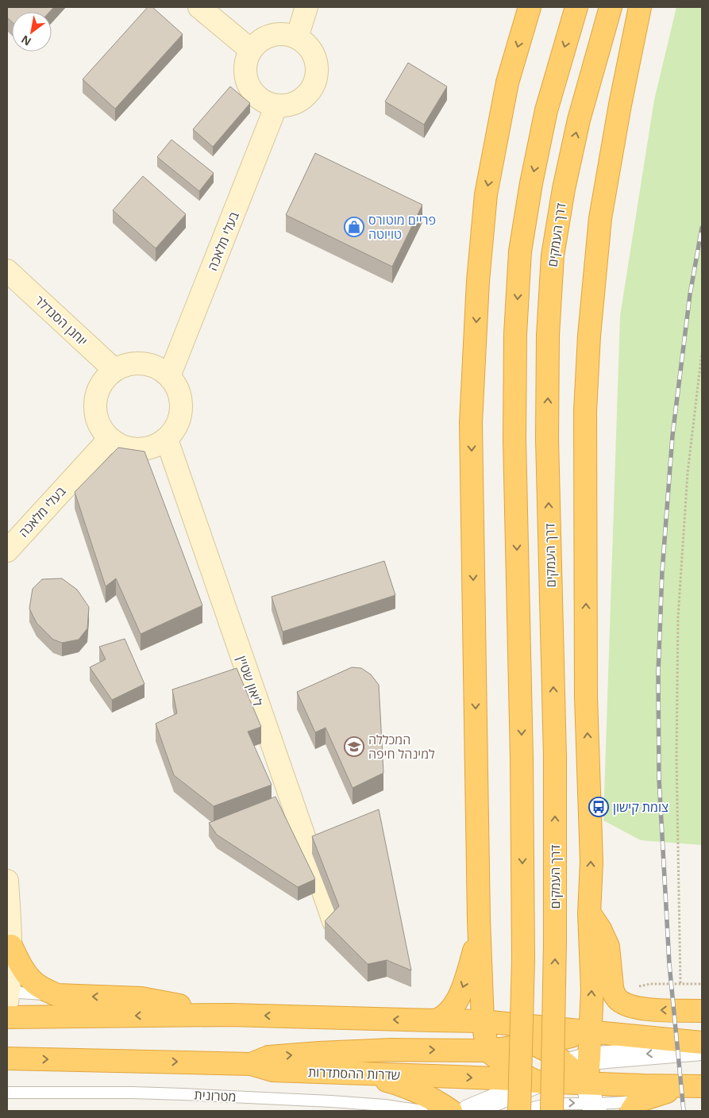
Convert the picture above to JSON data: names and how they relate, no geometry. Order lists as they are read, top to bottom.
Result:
{
  "streets": {
    "highway": ["דרך העמקים", "שדרות ההסתדרות"],
    "street": ["בעלי מלאכה", "יוחנן הסנדלר", "ליאון שטיין"],
    "lane": ["מטרונית"]
  },
  "crossings": [
    ["בעלי מלאכה", "יוחנן הסנדלר"],
    ["בעלי מלאכה", "ליאון שטיין"],
    ["יוחנן הסנדלר", "ליאון שטיין"]
  ],
  "places": {
    "shop": ["פריים מוטורס טויוטה"],
    "school or university": ["המכללה למינהל חיפה"],
    "bus stop": ["צומת קישון"]
  },
  "north": "bottom left"
}
